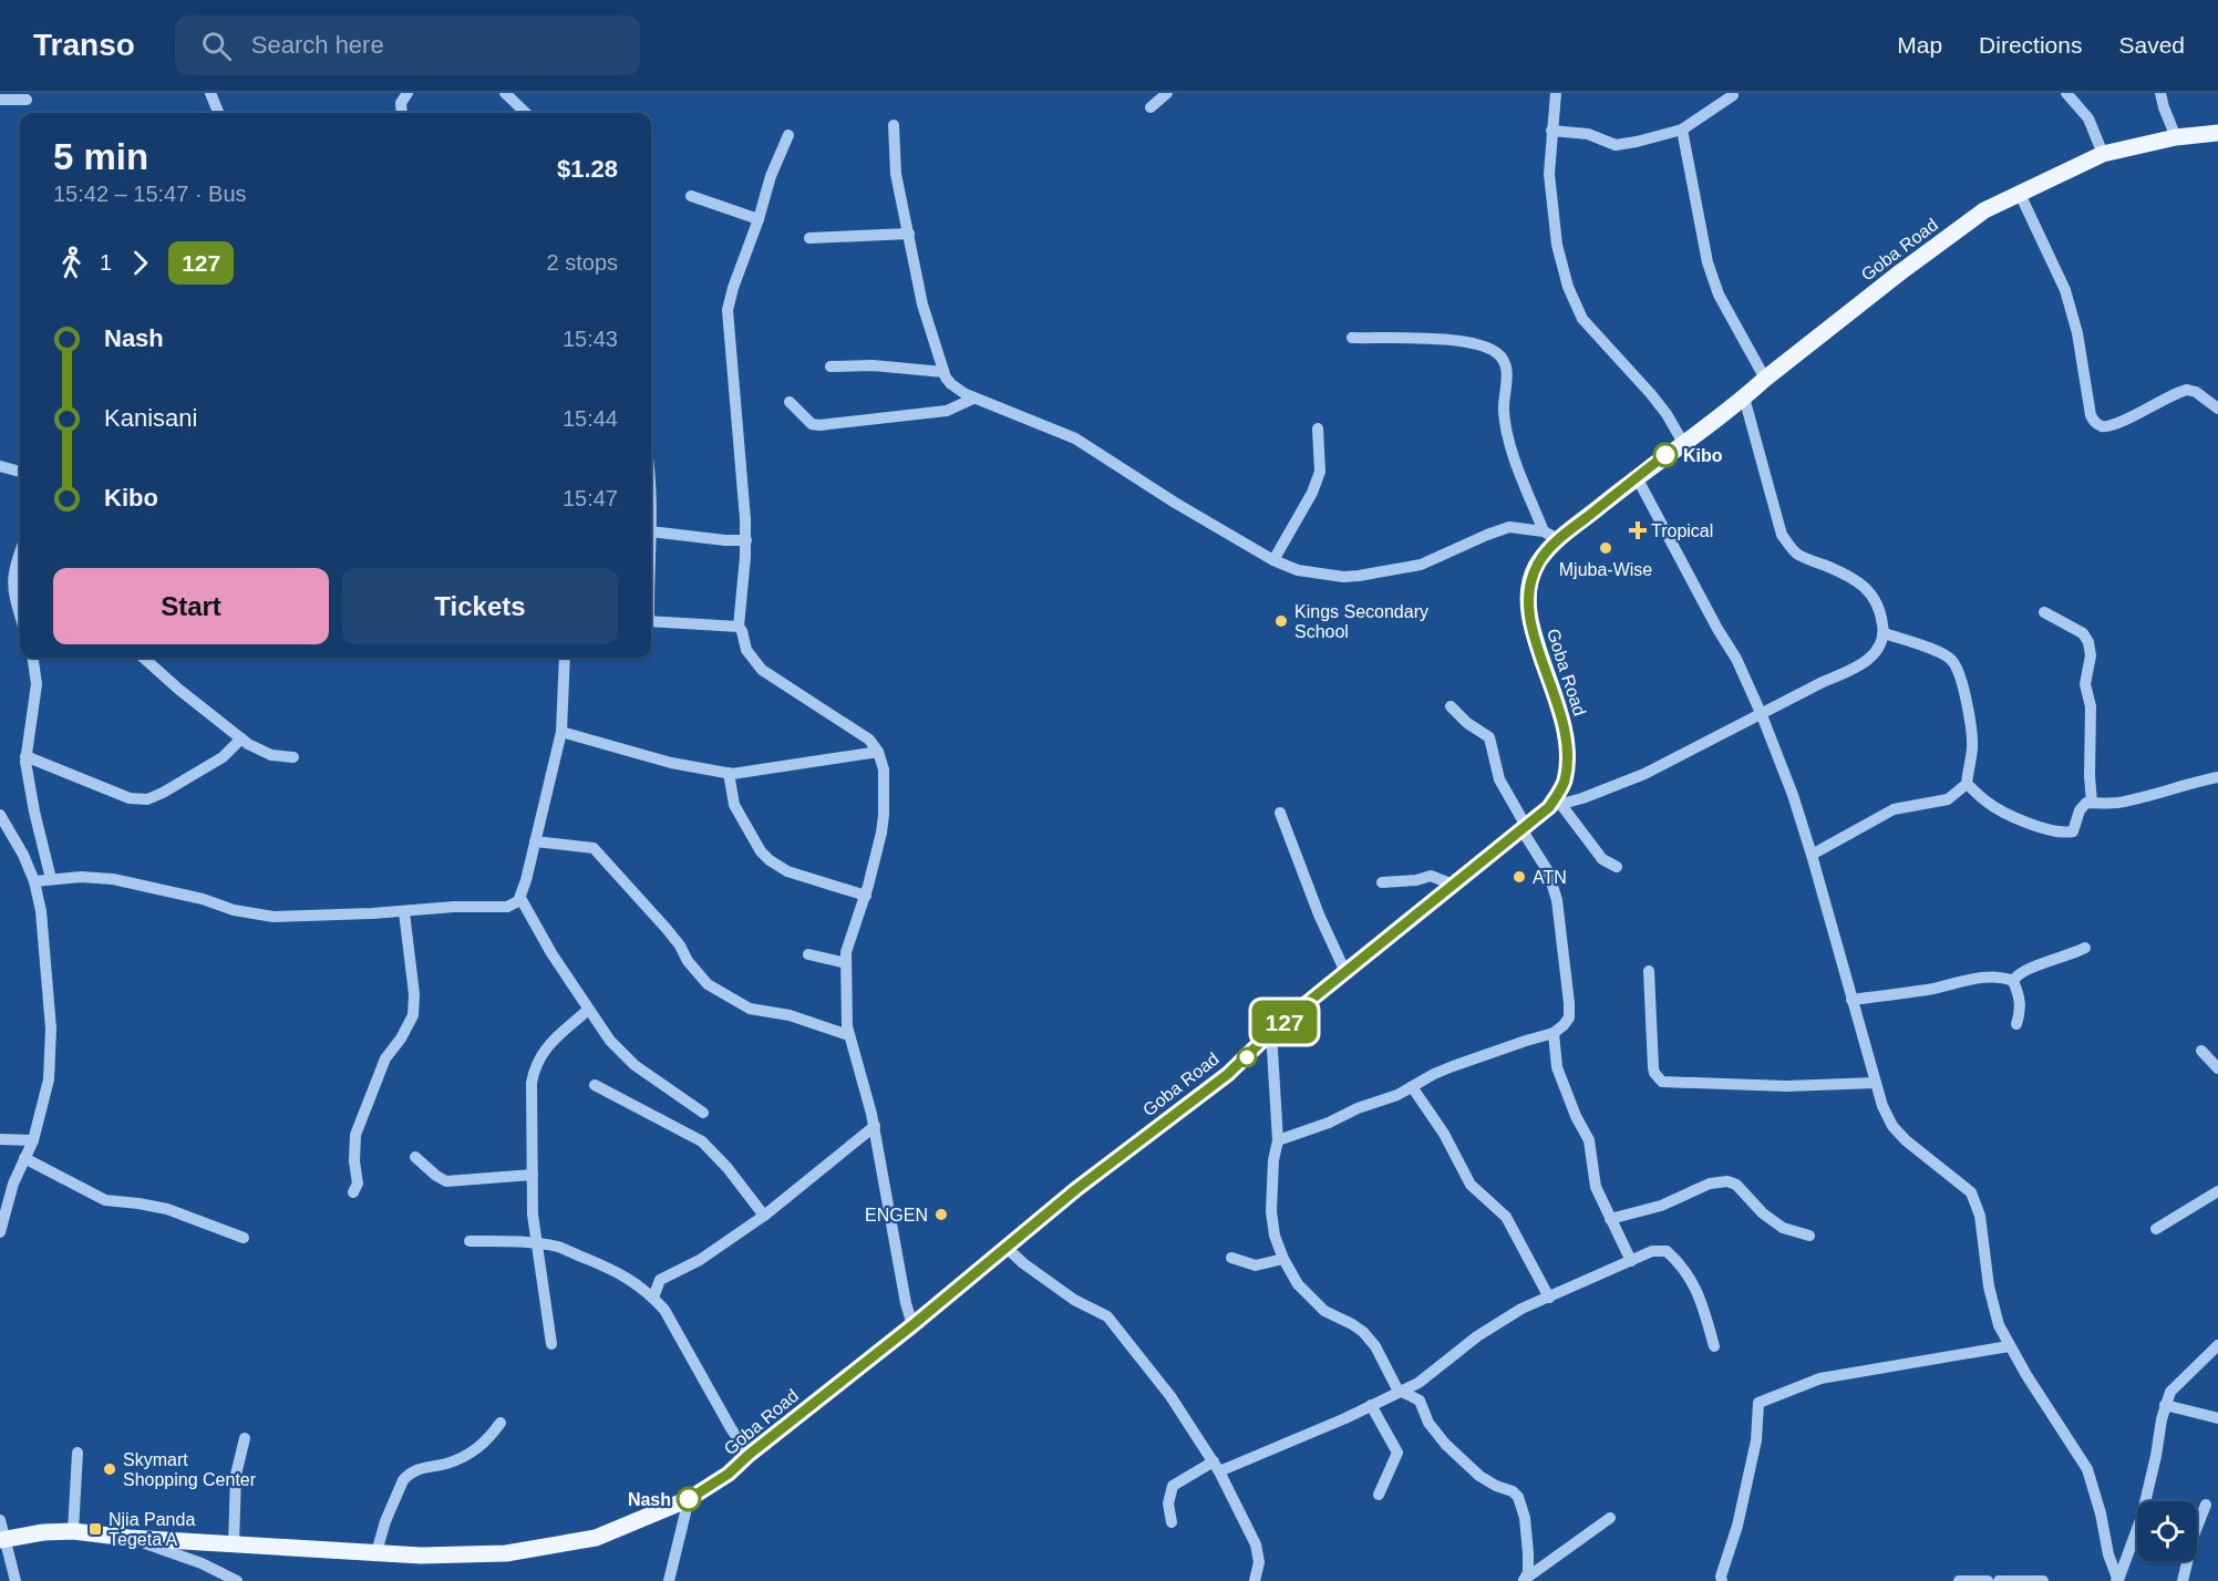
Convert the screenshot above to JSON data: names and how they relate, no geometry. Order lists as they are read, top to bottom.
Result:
{
  "streets": {
    "main road": ["Goba Road"]
  },
  "places": {
    "other": [
      "Kibo",
      "Mjuba-Wise",
      "Kings Secondary School",
      "ATN",
      "ENGEN",
      "Skymart Shopping Center",
      "Nash"
    ],
    "health": ["Tropical"],
    "transit": ["Njia Panda Tegeta A"]
  },
  "lines": ["bus line 127"],
  "page": {
    "header": "Transo",
    "search": "Search here",
    "nav": ["Map", "Directions", "Saved"],
    "on_map": "127",
    "heading": ["5 min", "15:42 – 15:47 · Bus", "$1.28"],
    "legs": ["1", "127", "2 stops"],
    "list": [
      {
        "name": "Nash",
        "value": "15:43"
      },
      {
        "name": "Kanisani",
        "value": "15:44"
      },
      {
        "name": "Kibo",
        "value": "15:47"
      }
    ],
    "buttons": ["Start", "Tickets"]
  }
}
